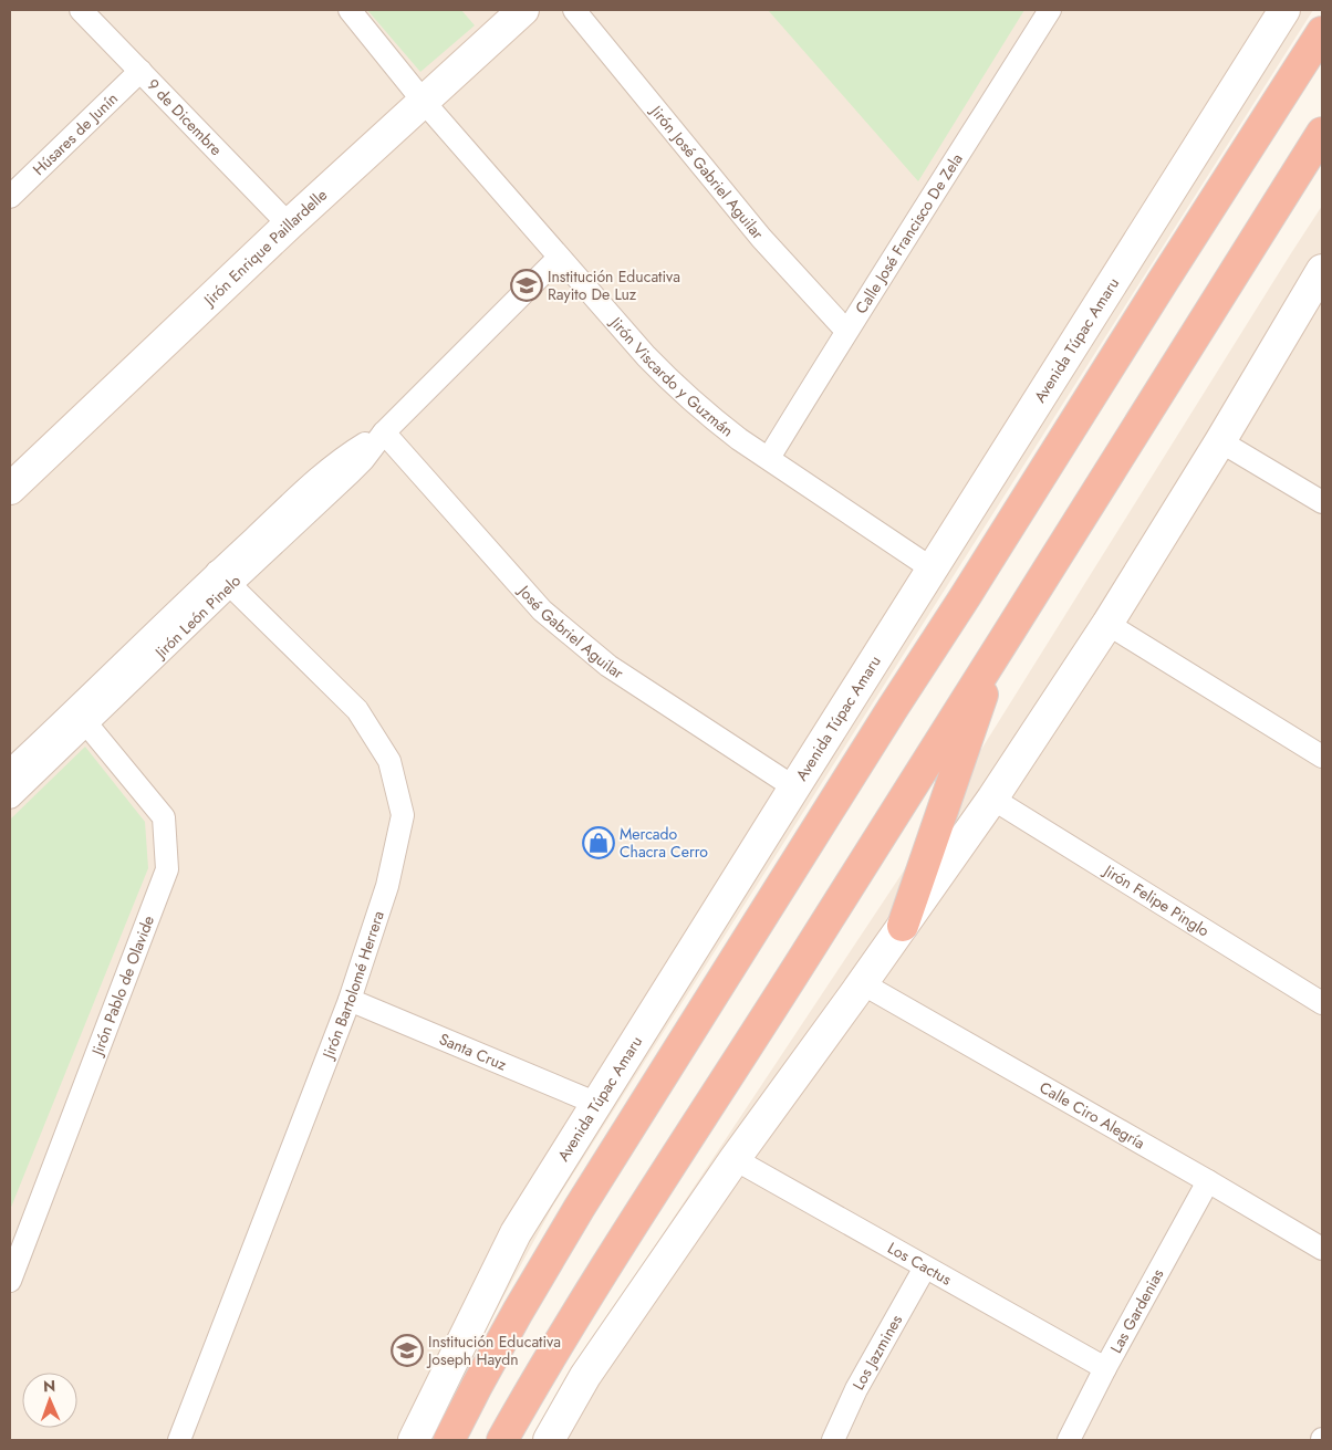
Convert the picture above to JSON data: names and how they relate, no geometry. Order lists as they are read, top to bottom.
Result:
{
  "streets": {
    "main road": ["Jirón Enrique Paillardelle", "Avenida Túpac Amaru"],
    "street": [
      "9 de Dicembre",
      "Húsares de Junín",
      "Jirón José Gabriel Aguilar",
      "Calle José Francisco De Zela",
      "Jirón Viscardo y Guzmán",
      "Jirón León Pinelo",
      "José Gabriel Aguilar",
      "Jirón Felipe Pinglo",
      "Jirón Bartolomé Herrera",
      "Jirón Pablo de Olavide",
      "Santa Cruz",
      "Calle Ciro Alegría",
      "Los Cactus",
      "Las Gardenias",
      "Los Jazmines"
    ]
  },
  "crossings": [
    ["9 de Dicembre", "Húsares de Junín"],
    ["9 de Dicembre", "Jirón Enrique Paillardelle"],
    ["Jirón José Gabriel Aguilar", "Calle José Francisco De Zela"],
    ["Calle José Francisco De Zela", "Jirón Viscardo y Guzmán"],
    ["Jirón Enrique Paillardelle", "Jirón Viscardo y Guzmán"],
    ["Avenida Túpac Amaru", "Jirón Viscardo y Guzmán"],
    ["Avenida Túpac Amaru", "José Gabriel Aguilar"],
    ["Avenida Túpac Amaru", "Santa Cruz"],
    ["Jirón Viscardo y Guzmán", "Jirón León Pinelo"],
    ["Jirón León Pinelo", "José Gabriel Aguilar"],
    ["Jirón León Pinelo", "Jirón Bartolomé Herrera"],
    ["Jirón León Pinelo", "Jirón Pablo de Olavide"],
    ["Jirón Bartolomé Herrera", "Santa Cruz"],
    ["Calle Ciro Alegría", "Las Gardenias"],
    ["Los Cactus", "Las Gardenias"],
    ["Los Cactus", "Los Jazmines"]
  ],
  "places": {
    "school or university": ["Institución Educativa Rayito De Luz", "Institución Educativa Joseph Haydn"],
    "shop": ["Mercado Chacra Cerro"]
  },
  "north": "top"
}
